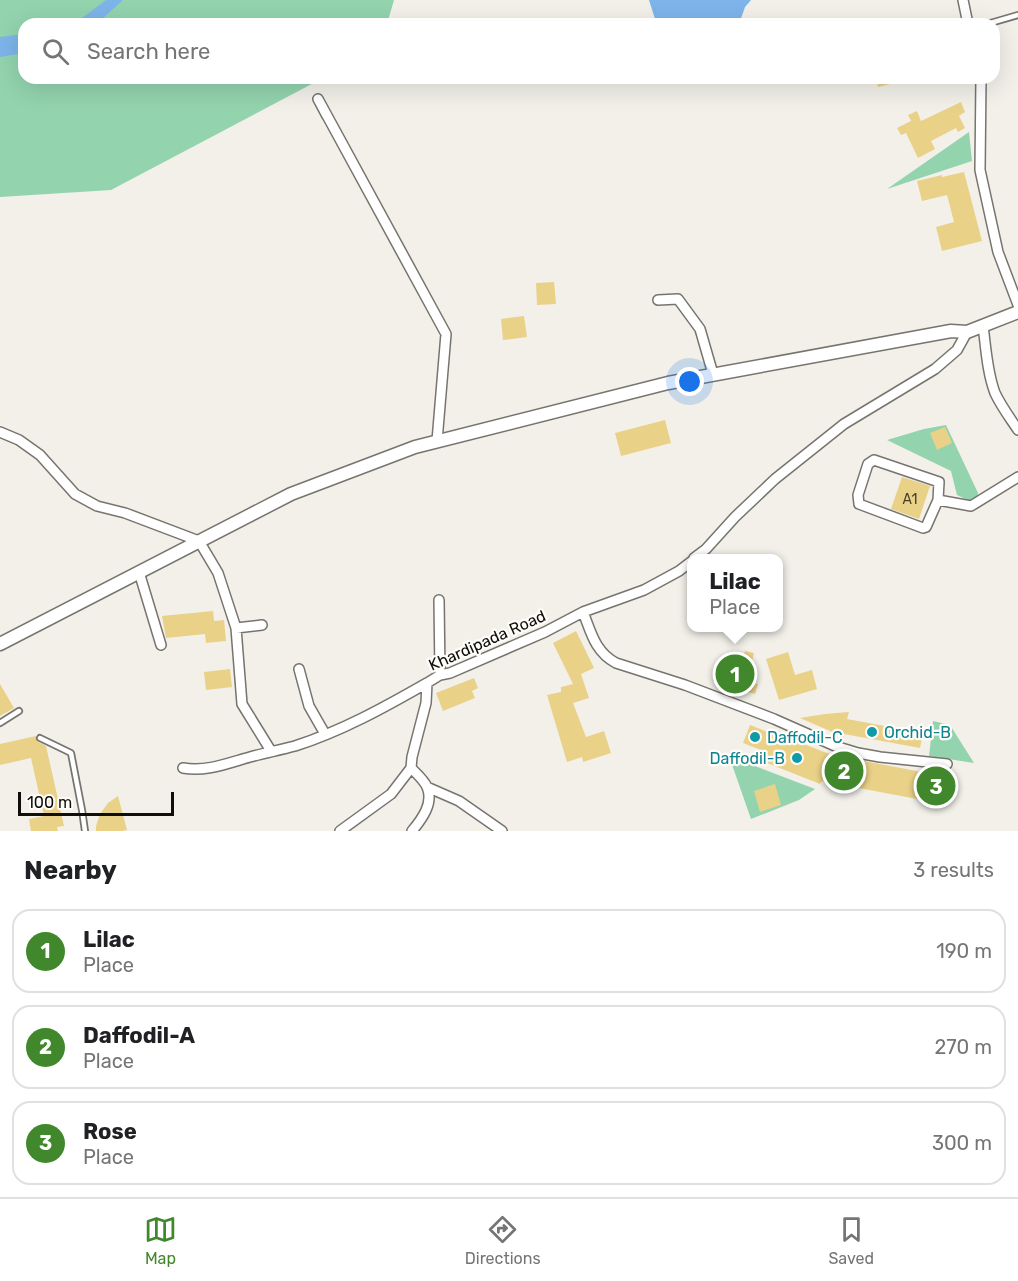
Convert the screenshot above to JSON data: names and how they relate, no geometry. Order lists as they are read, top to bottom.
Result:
{
  "streets": {
    "street": ["Khardipada Road"]
  },
  "places": ["Orchid-B", "Daffodil-C", "Daffodil-B"],
  "house_numbers": ["A1"],
  "scale_bar": "100 m",
  "page": {
    "search": "Search here",
    "popup": ["Lilac", "Place"],
    "pins": ["1", "2", "3"],
    "scale": "100 m",
    "heading": ["Nearby", "3 results"],
    "list": [
      {
        "mark": "1",
        "name": "Lilac",
        "note": "Place",
        "value": "190 m"
      },
      {
        "mark": "2",
        "name": "Daffodil-A",
        "note": "Place",
        "value": "270 m"
      },
      {
        "mark": "3",
        "name": "Rose",
        "note": "Place",
        "value": "300 m"
      }
    ],
    "nav": ["Map", "Directions", "Saved"]
  }
}
